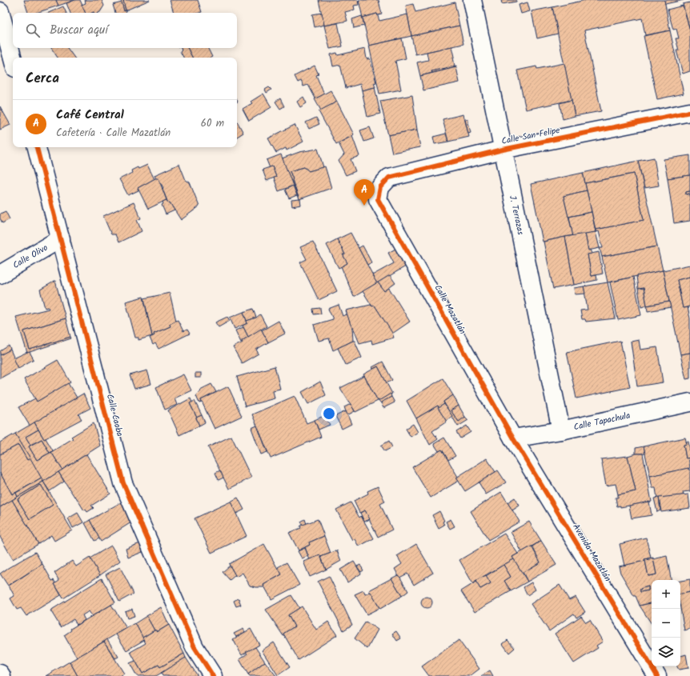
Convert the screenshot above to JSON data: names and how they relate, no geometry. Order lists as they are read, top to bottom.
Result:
{
  "streets": {
    "street": [
      "Calle San Felipe",
      "J. Terrazas",
      "Calle Olivo",
      "Calle Mazatlán",
      "Calle Caoba",
      "Calle Tapachula",
      "Avenida Mazatlán"
    ]
  },
  "crossings": [
    ["Calle San Felipe", "J. Terrazas"],
    ["Calle San Felipe", "Calle Mazatlán"],
    ["J. Terrazas", "Calle Tapachula"],
    ["Calle Olivo", "Calle Caoba"],
    ["Calle Mazatlán", "Calle Tapachula"],
    ["Calle Mazatlán", "Avenida Mazatlán"],
    ["Calle Tapachula", "Avenida Mazatlán"]
  ],
  "page": {
    "search": "Buscar aquí",
    "heading": "Cerca",
    "list": [
      {
        "mark": "A",
        "name": "Café Central",
        "note": "Cafetería · Calle Mazatlán",
        "value": "60 m"
      }
    ],
    "pins": "A",
    "map_buttons": ["+", "−"]
  }
}
